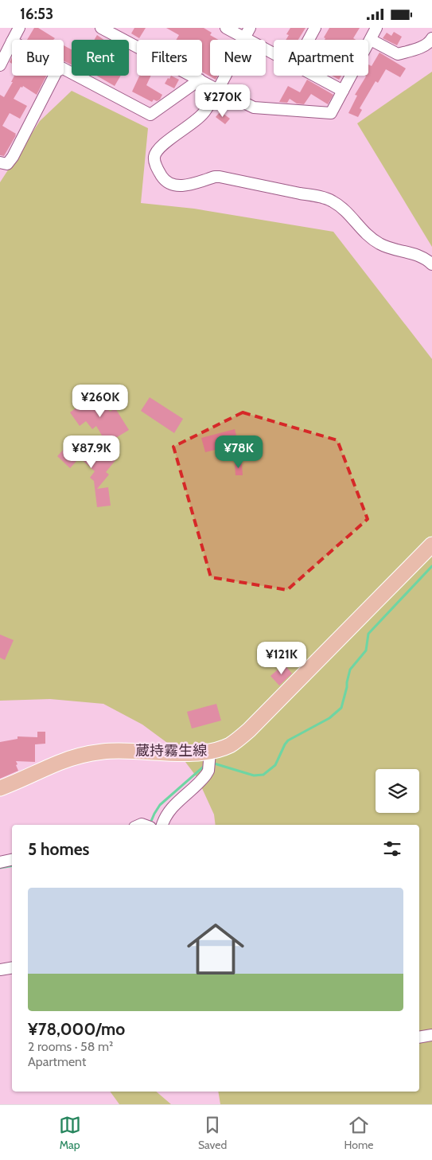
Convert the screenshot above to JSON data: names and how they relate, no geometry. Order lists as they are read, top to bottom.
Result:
{
  "streets": {
    "main road": ["蔵持霧生線"]
  },
  "page": {
    "status": "16:53",
    "chip": [
      "Buy",
      "Rent",
      "Filters",
      "New",
      "Apartment"
    ],
    "price": [
      "¥270K",
      "¥260K",
      "¥87.9K",
      "¥78K",
      "¥121K"
    ],
    "heading": "5 homes",
    "list": [
      {
        "name": "¥78,000/mo",
        "note": "2 rooms · 58 m² · Apartment"
      }
    ],
    "tabs": ["Map", "Saved", "Home"]
  }
}
